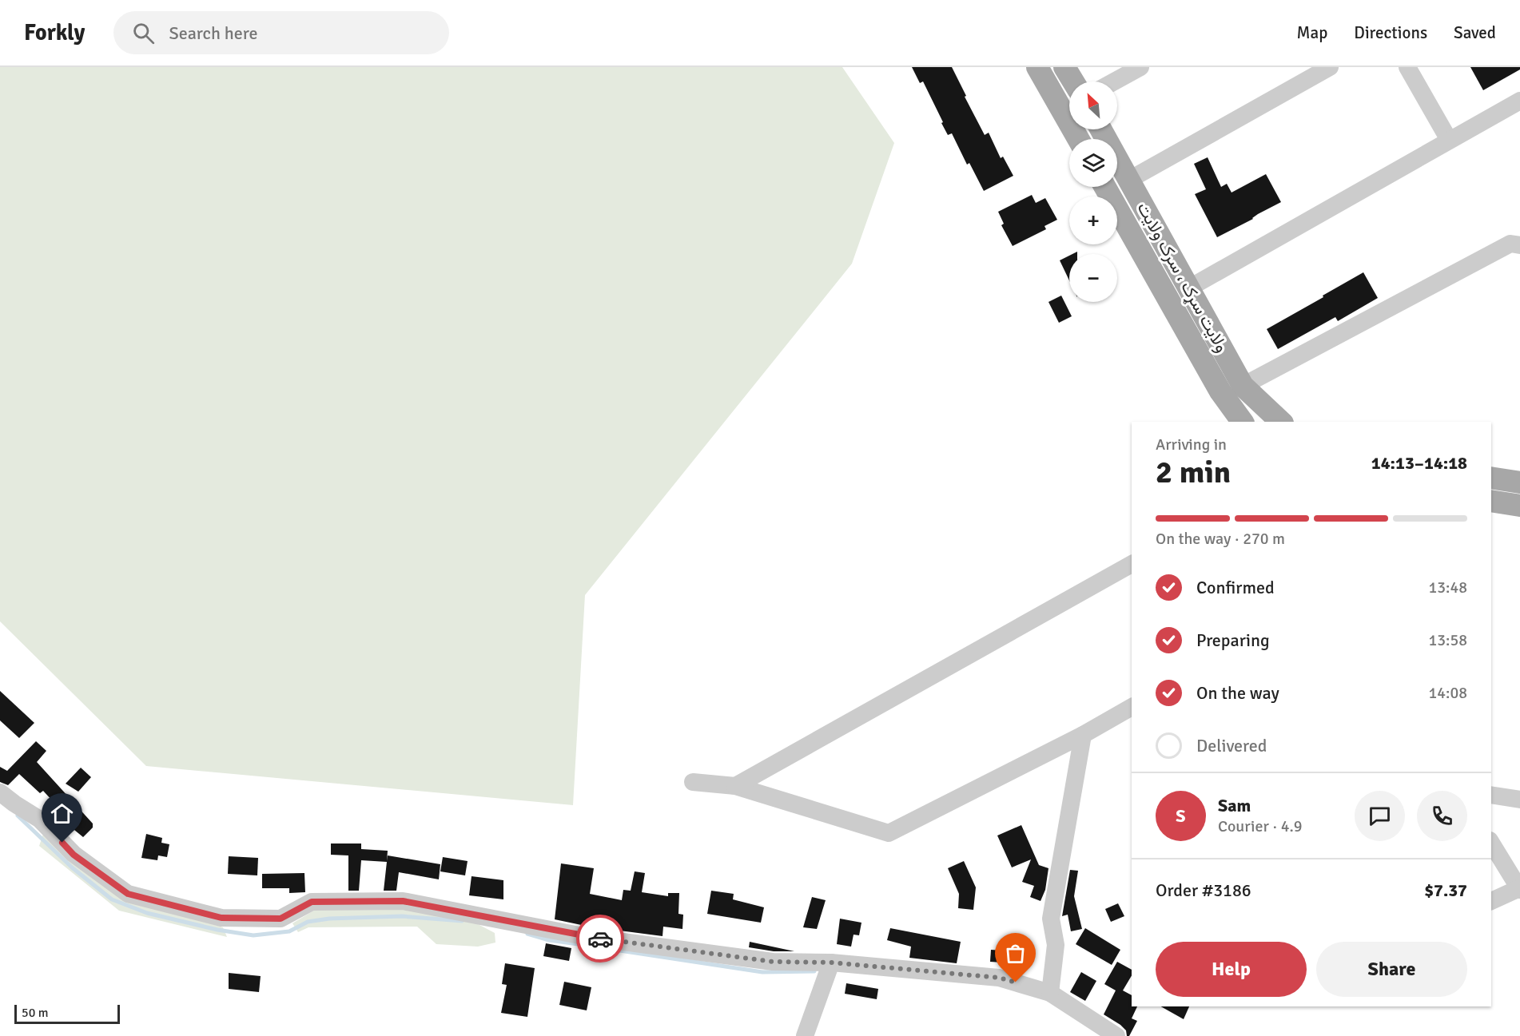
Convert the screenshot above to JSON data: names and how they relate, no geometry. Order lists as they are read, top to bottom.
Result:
{
  "streets": {
    "main road": ["ولایت سړک ، سرک ولایت"]
  },
  "scale_bar": "50 m",
  "north": "top left",
  "page": {
    "header": "Forkly",
    "search": "Search here",
    "nav": ["Map", "Directions", "Saved"],
    "map_buttons": ["+", "−"],
    "heading": ["2 min", "Arriving in", "14:13–14:18"],
    "panel": [
      "Sam",
      "Courier · 4.9",
      "Order #3186",
      "$7.37"
    ],
    "bar": "On the way · 270 m",
    "list": [
      ["Confirmed", "13:48"],
      ["Preparing", "13:58"],
      ["On the way", "14:08"],
      "Delivered"
    ],
    "round": "S",
    "buttons": ["Help", "Share"],
    "scale": "50 m"
  }
}
